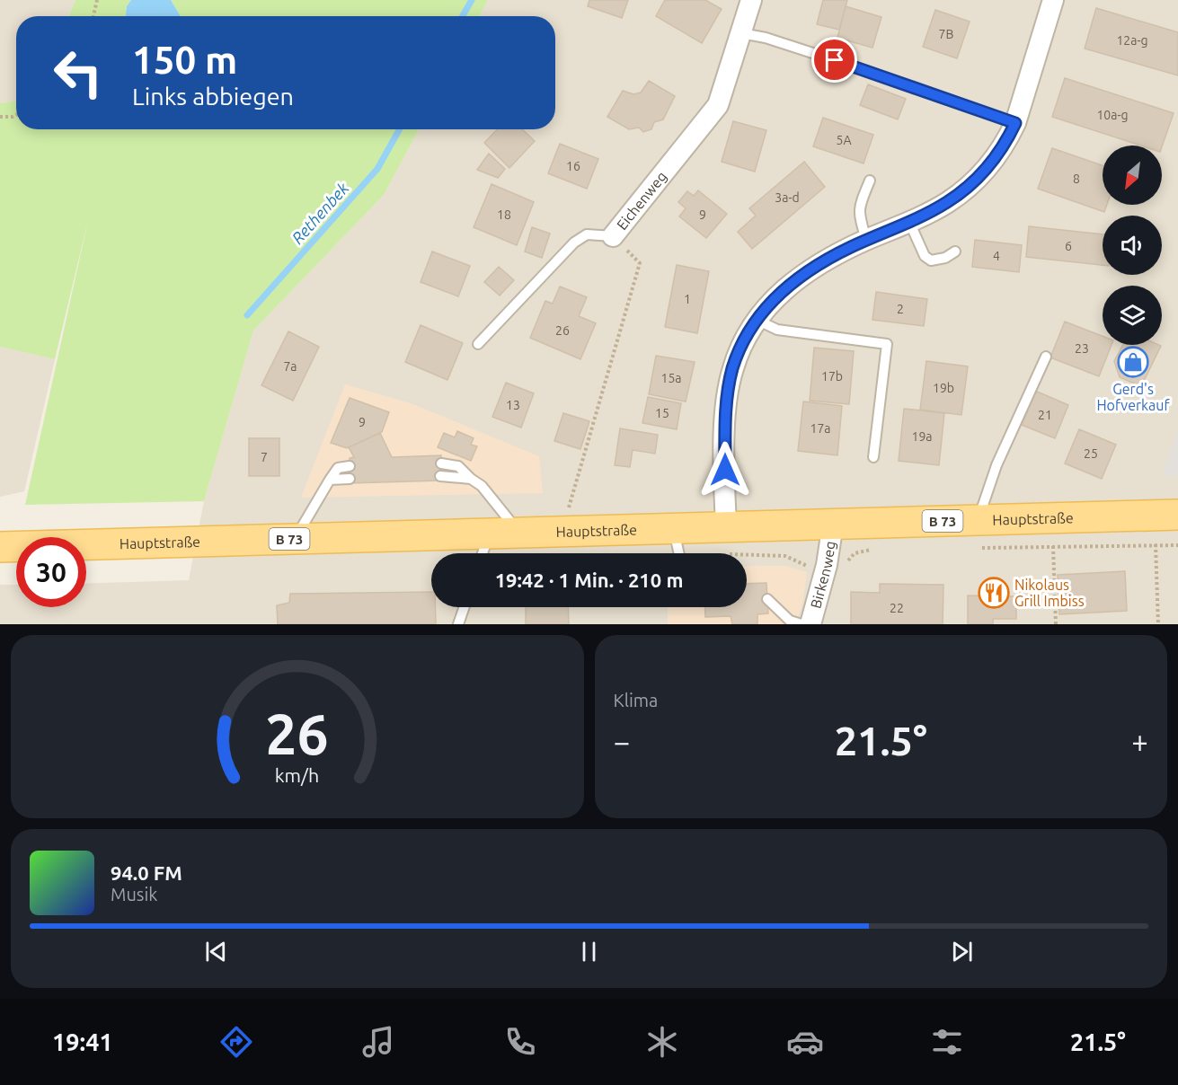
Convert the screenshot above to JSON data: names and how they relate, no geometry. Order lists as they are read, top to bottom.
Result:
{
  "streets": {
    "main road": ["Hauptstraße", "B 73"],
    "street": ["Eichenweg", "Birkenweg"]
  },
  "crossings": [
    ["Eichenweg", "Hauptstraße"],
    ["Hauptstraße", "Birkenweg"]
  ],
  "water": ["Rethenbek"],
  "places": {
    "shop": ["Gerd's Hofverkauf"],
    "restaurant": ["Nikolaus Grill Imbiss"]
  },
  "house_numbers": [
    "7B",
    "12a-g",
    "10a-g",
    "5A",
    "16",
    "8",
    "3a-d",
    "18",
    "9",
    "6",
    "4",
    "1",
    "2",
    "26",
    "23",
    "7a",
    "17b",
    "15a",
    "19b",
    "13",
    "15",
    "21",
    "9",
    "17a",
    "19a",
    "25",
    "7",
    "22"
  ],
  "north": "bottom left",
  "page": {
    "turn": ["150 m", "Links abbiegen"],
    "limit": "30",
    "trip": "19:42 · 1 Min. · 210 m",
    "tile": "Klima",
    "heat": ["−", "21.5°", "+"],
    "song": ["94.0 FM", "Musik"],
    "tabs": ["19:41", "21.5°"],
    "gauge": ["26", "km/h"]
  }
}
